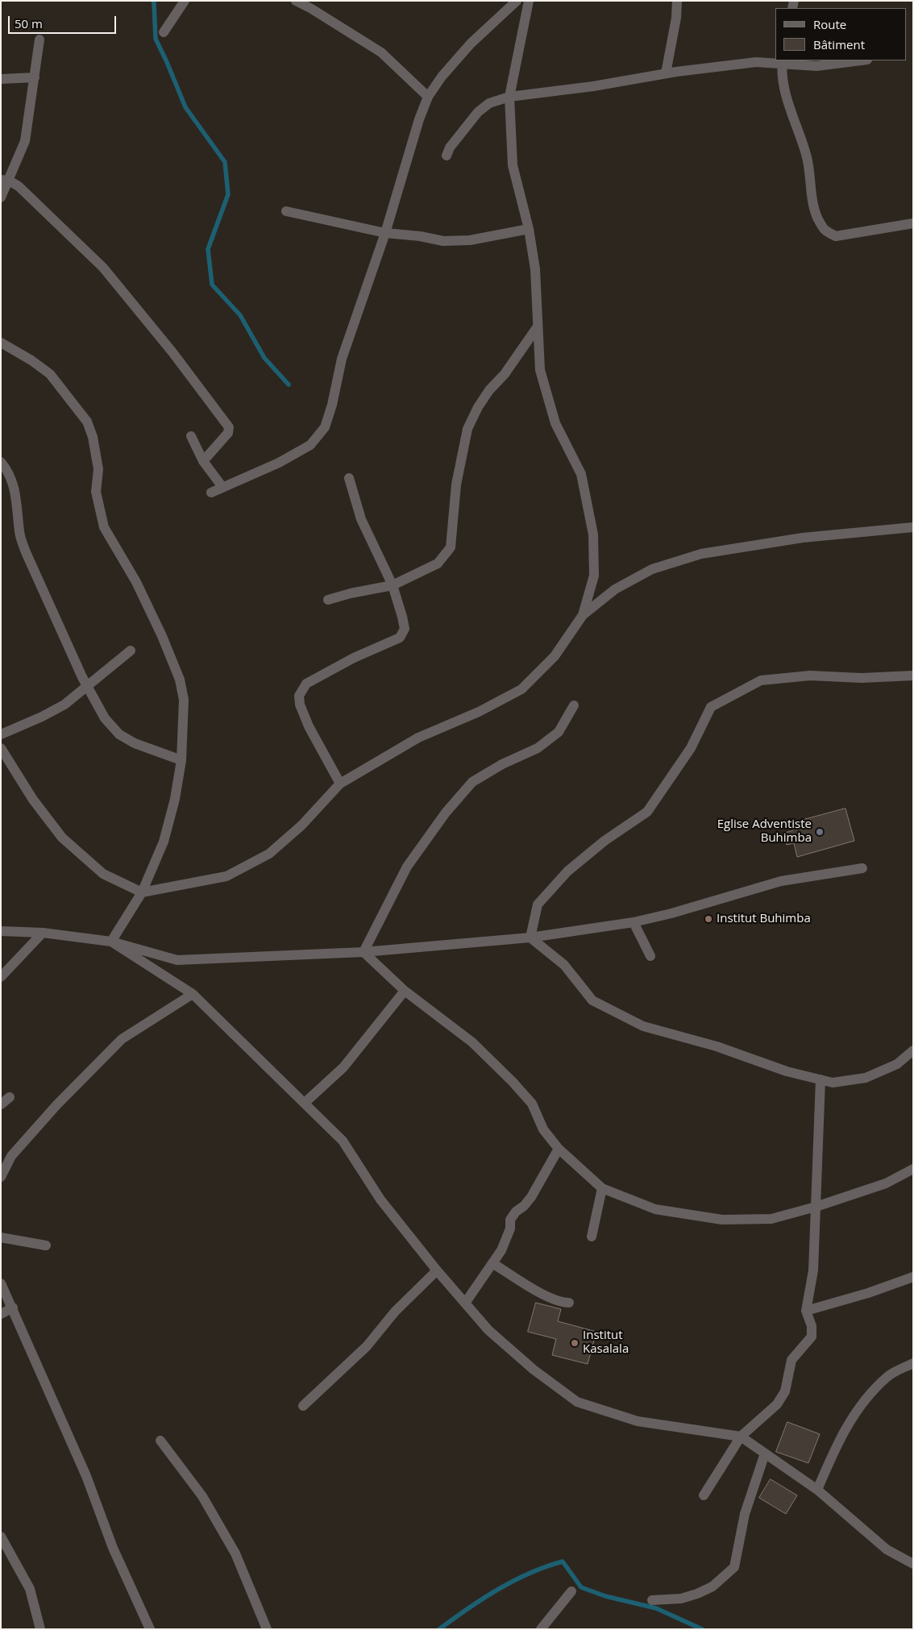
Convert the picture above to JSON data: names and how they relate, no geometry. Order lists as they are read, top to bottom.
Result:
{
  "places": ["Eglise Adventiste Buhimba", "Institut Buhimba", "Institut Kasalala"],
  "legend": ["Route", "Bâtiment"],
  "scale_bar": "50 m"
}
